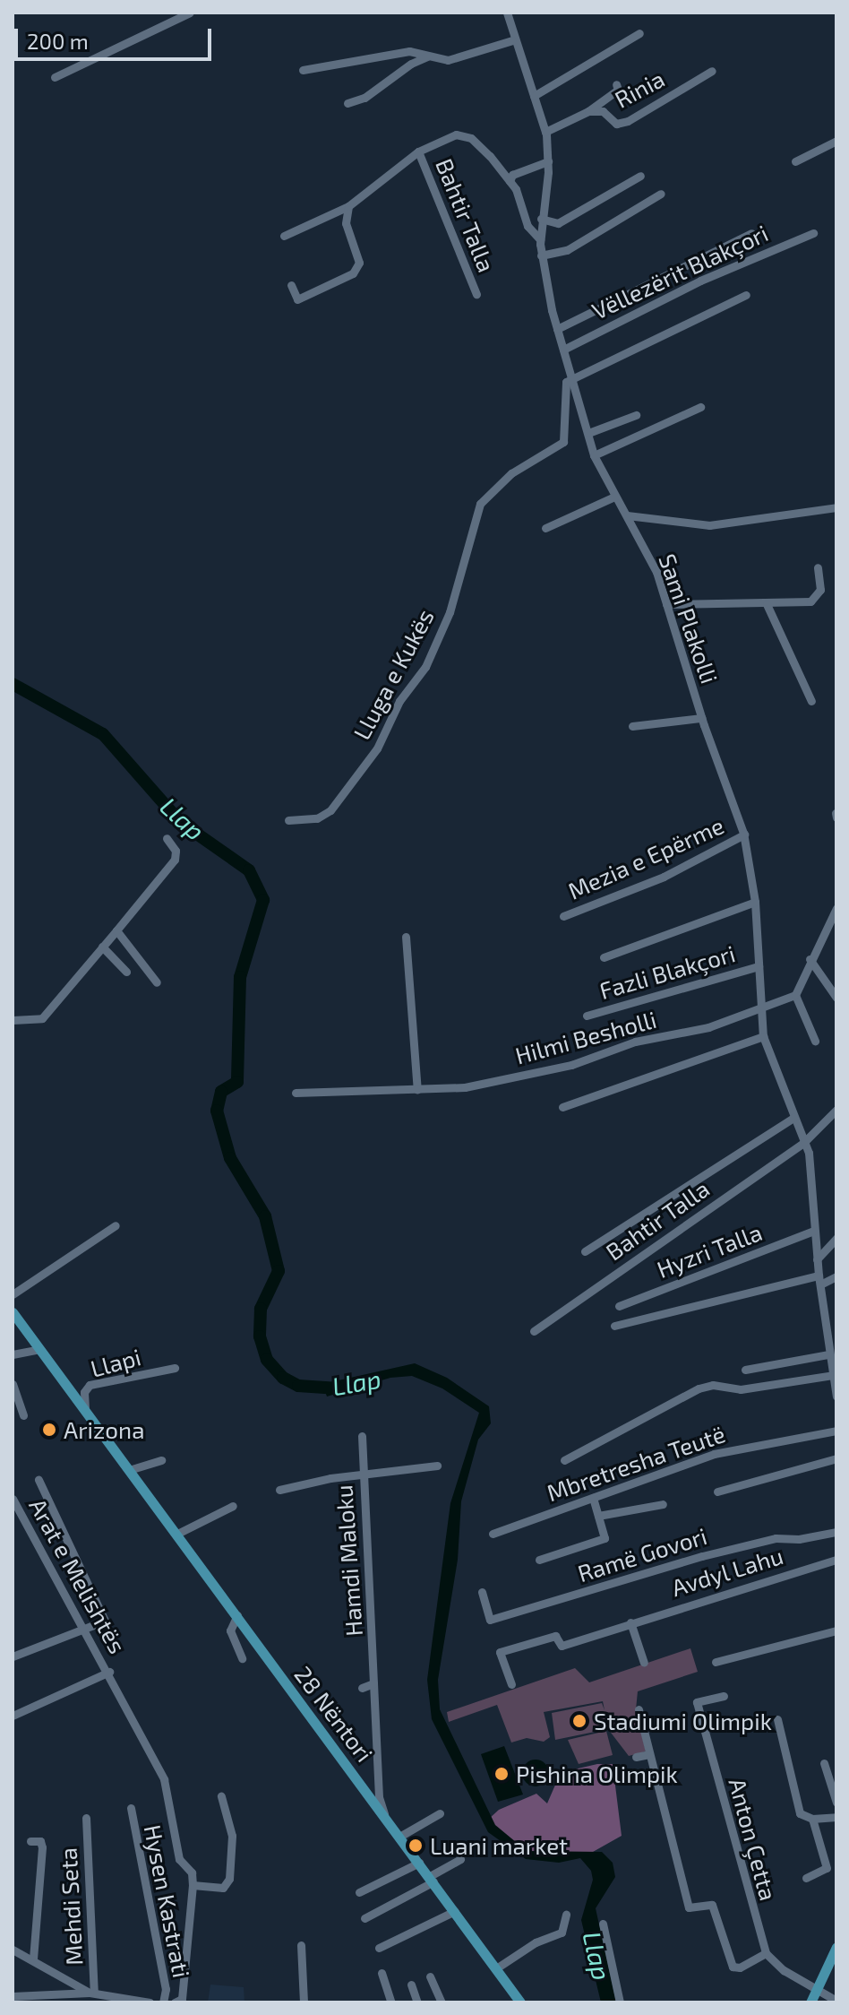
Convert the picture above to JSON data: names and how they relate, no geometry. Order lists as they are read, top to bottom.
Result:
{
  "streets": {
    "main road": ["28 Nëntori"],
    "street": [
      "Rinia",
      "Bahtir Talla",
      "Vëllezërit Blakçori",
      "Sami Plakolli",
      "Lluga e Kukës",
      "Mezia e Epërme",
      "Fazli Blakçori",
      "Hilmi Besholli",
      "Hyzri Talla",
      "Llapi",
      "Mbretresha Teutë",
      "Ramë Govori",
      "Hamdi Maloku",
      "Avdyl Lahu",
      "Arat e Melishtës",
      "Anton Çetta",
      "Hysen Kastrati",
      "Mehdi Seta"
    ]
  },
  "crossings": [
    ["Rinia", "Sami Plakolli"],
    ["Vëllezërit Blakçori", "Sami Plakolli"],
    ["Sami Plakolli", "Lluga e Kukës"],
    ["Sami Plakolli", "Mezia e Epërme"],
    ["Sami Plakolli", "Fazli Blakçori"],
    ["Sami Plakolli", "Hilmi Besholli"],
    ["Llapi", "28 Nëntori"],
    ["Hamdi Maloku", "28 Nëntori"]
  ],
  "water": ["Llap"],
  "places": [
    "Arizona",
    "Stadiumi Olimpik",
    "Pishina Olimpik",
    "Luani market"
  ],
  "scale_bar": "200 m"
}
